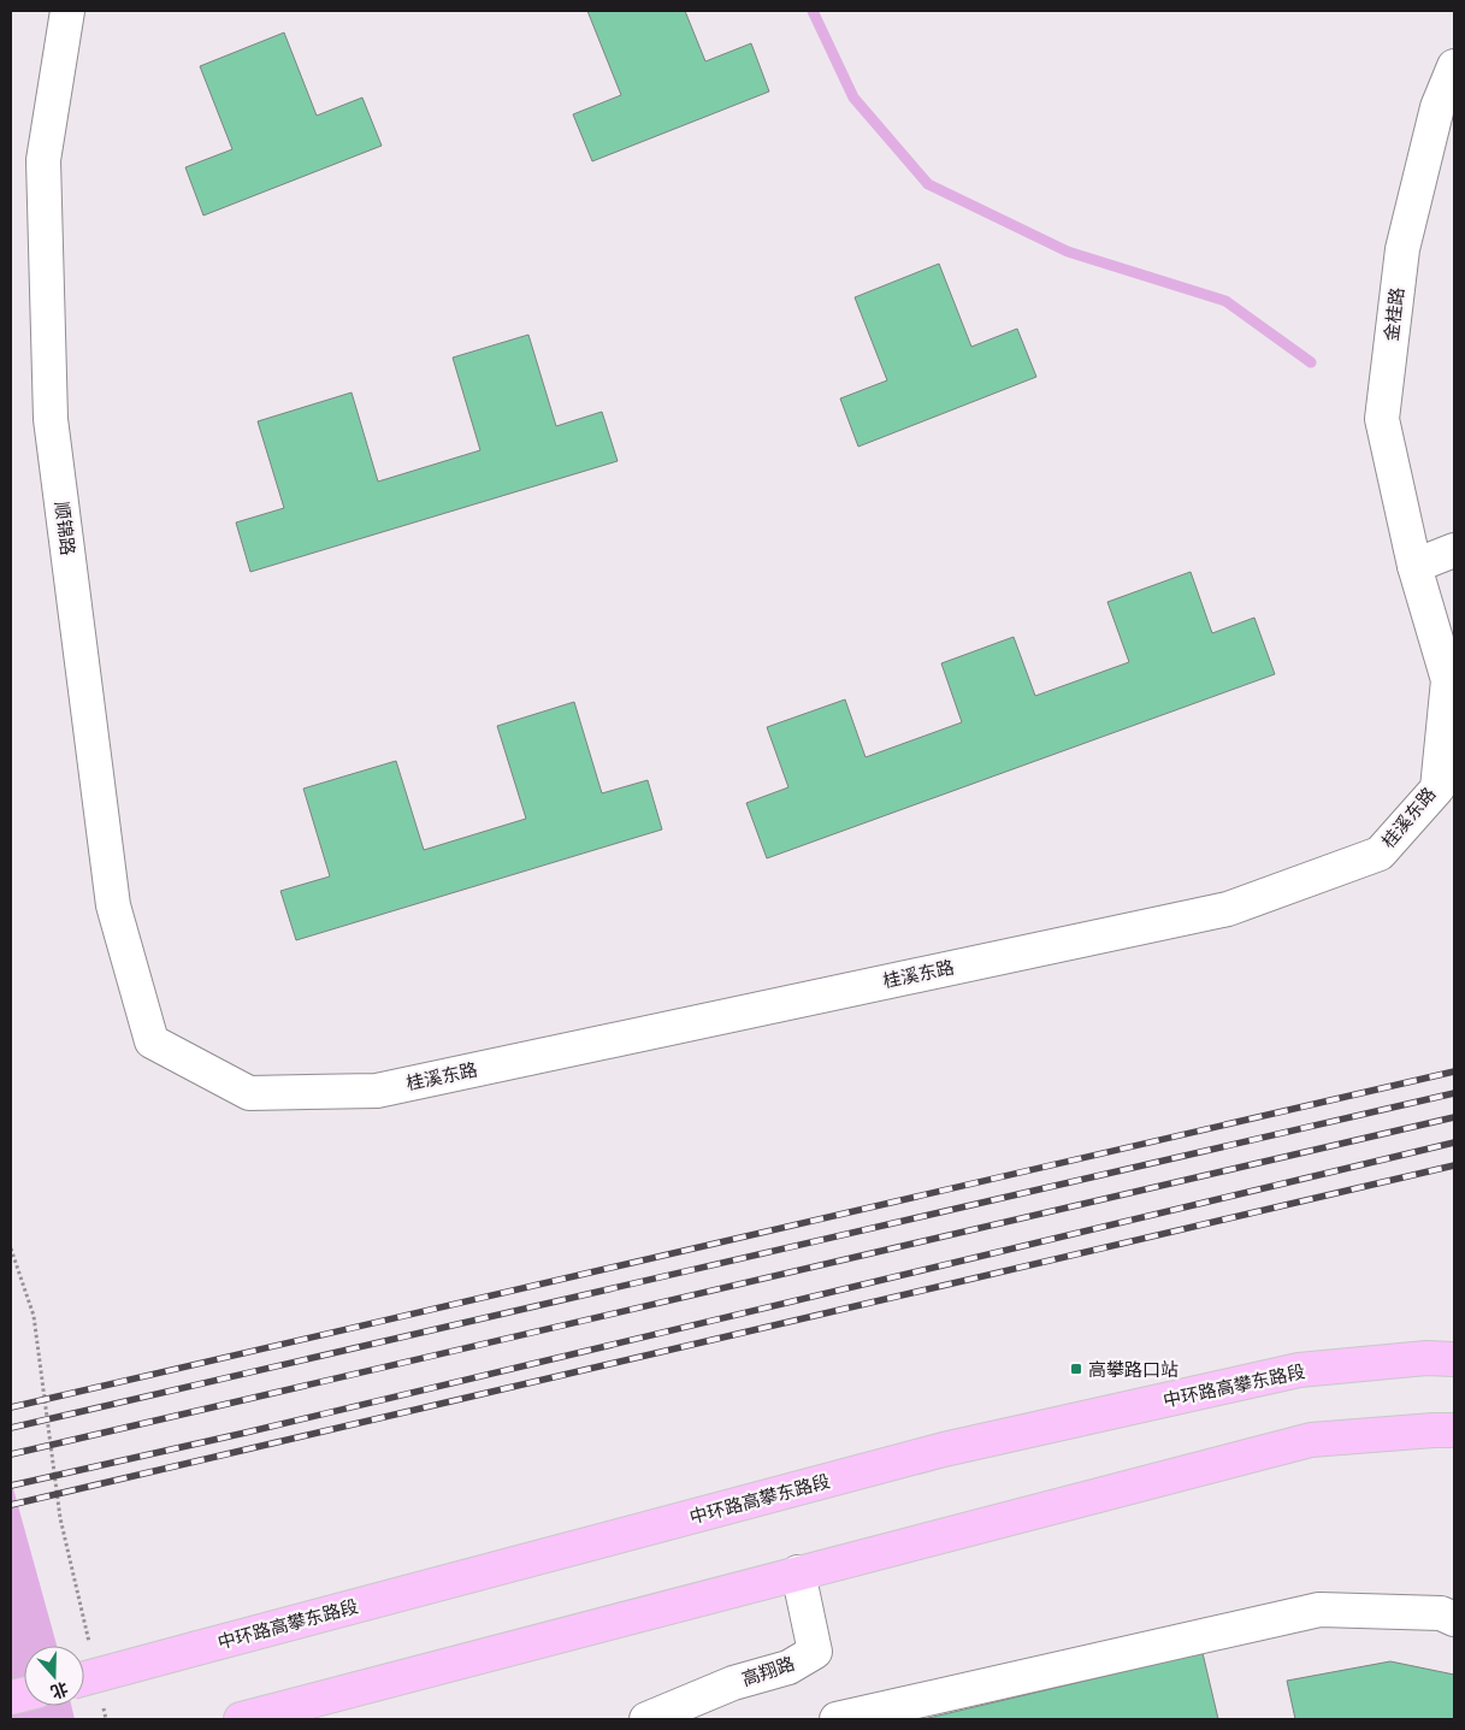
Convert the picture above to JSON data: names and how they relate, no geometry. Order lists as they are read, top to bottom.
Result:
{
  "streets": {
    "main road": ["中环路高攀东路段"],
    "street": [
      "金桂路",
      "顺锦路",
      "桂溪东路",
      "高翔路"
    ]
  },
  "crossings": [
    ["金桂路", "桂溪东路"],
    ["顺锦路", "桂溪东路"]
  ],
  "places": {
    "transit": ["高攀路口站"]
  },
  "north": "bottom"
}
